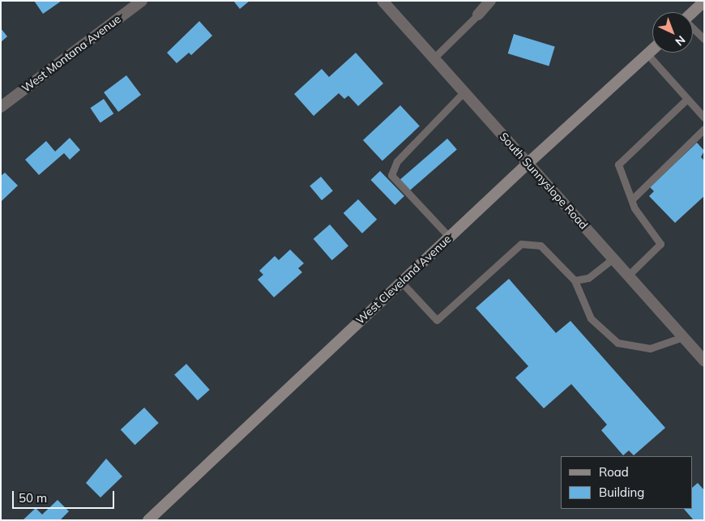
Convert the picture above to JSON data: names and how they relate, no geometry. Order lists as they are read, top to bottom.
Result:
{
  "streets": {
    "main road": ["West Cleveland Avenue"],
    "street": ["West Montana Avenue", "South Sunnyslope Road"]
  },
  "crossings": [
    ["South Sunnyslope Road", "West Cleveland Avenue"]
  ],
  "legend": ["Road", "Building"],
  "scale_bar": "50 m",
  "north": "bottom right"
}
